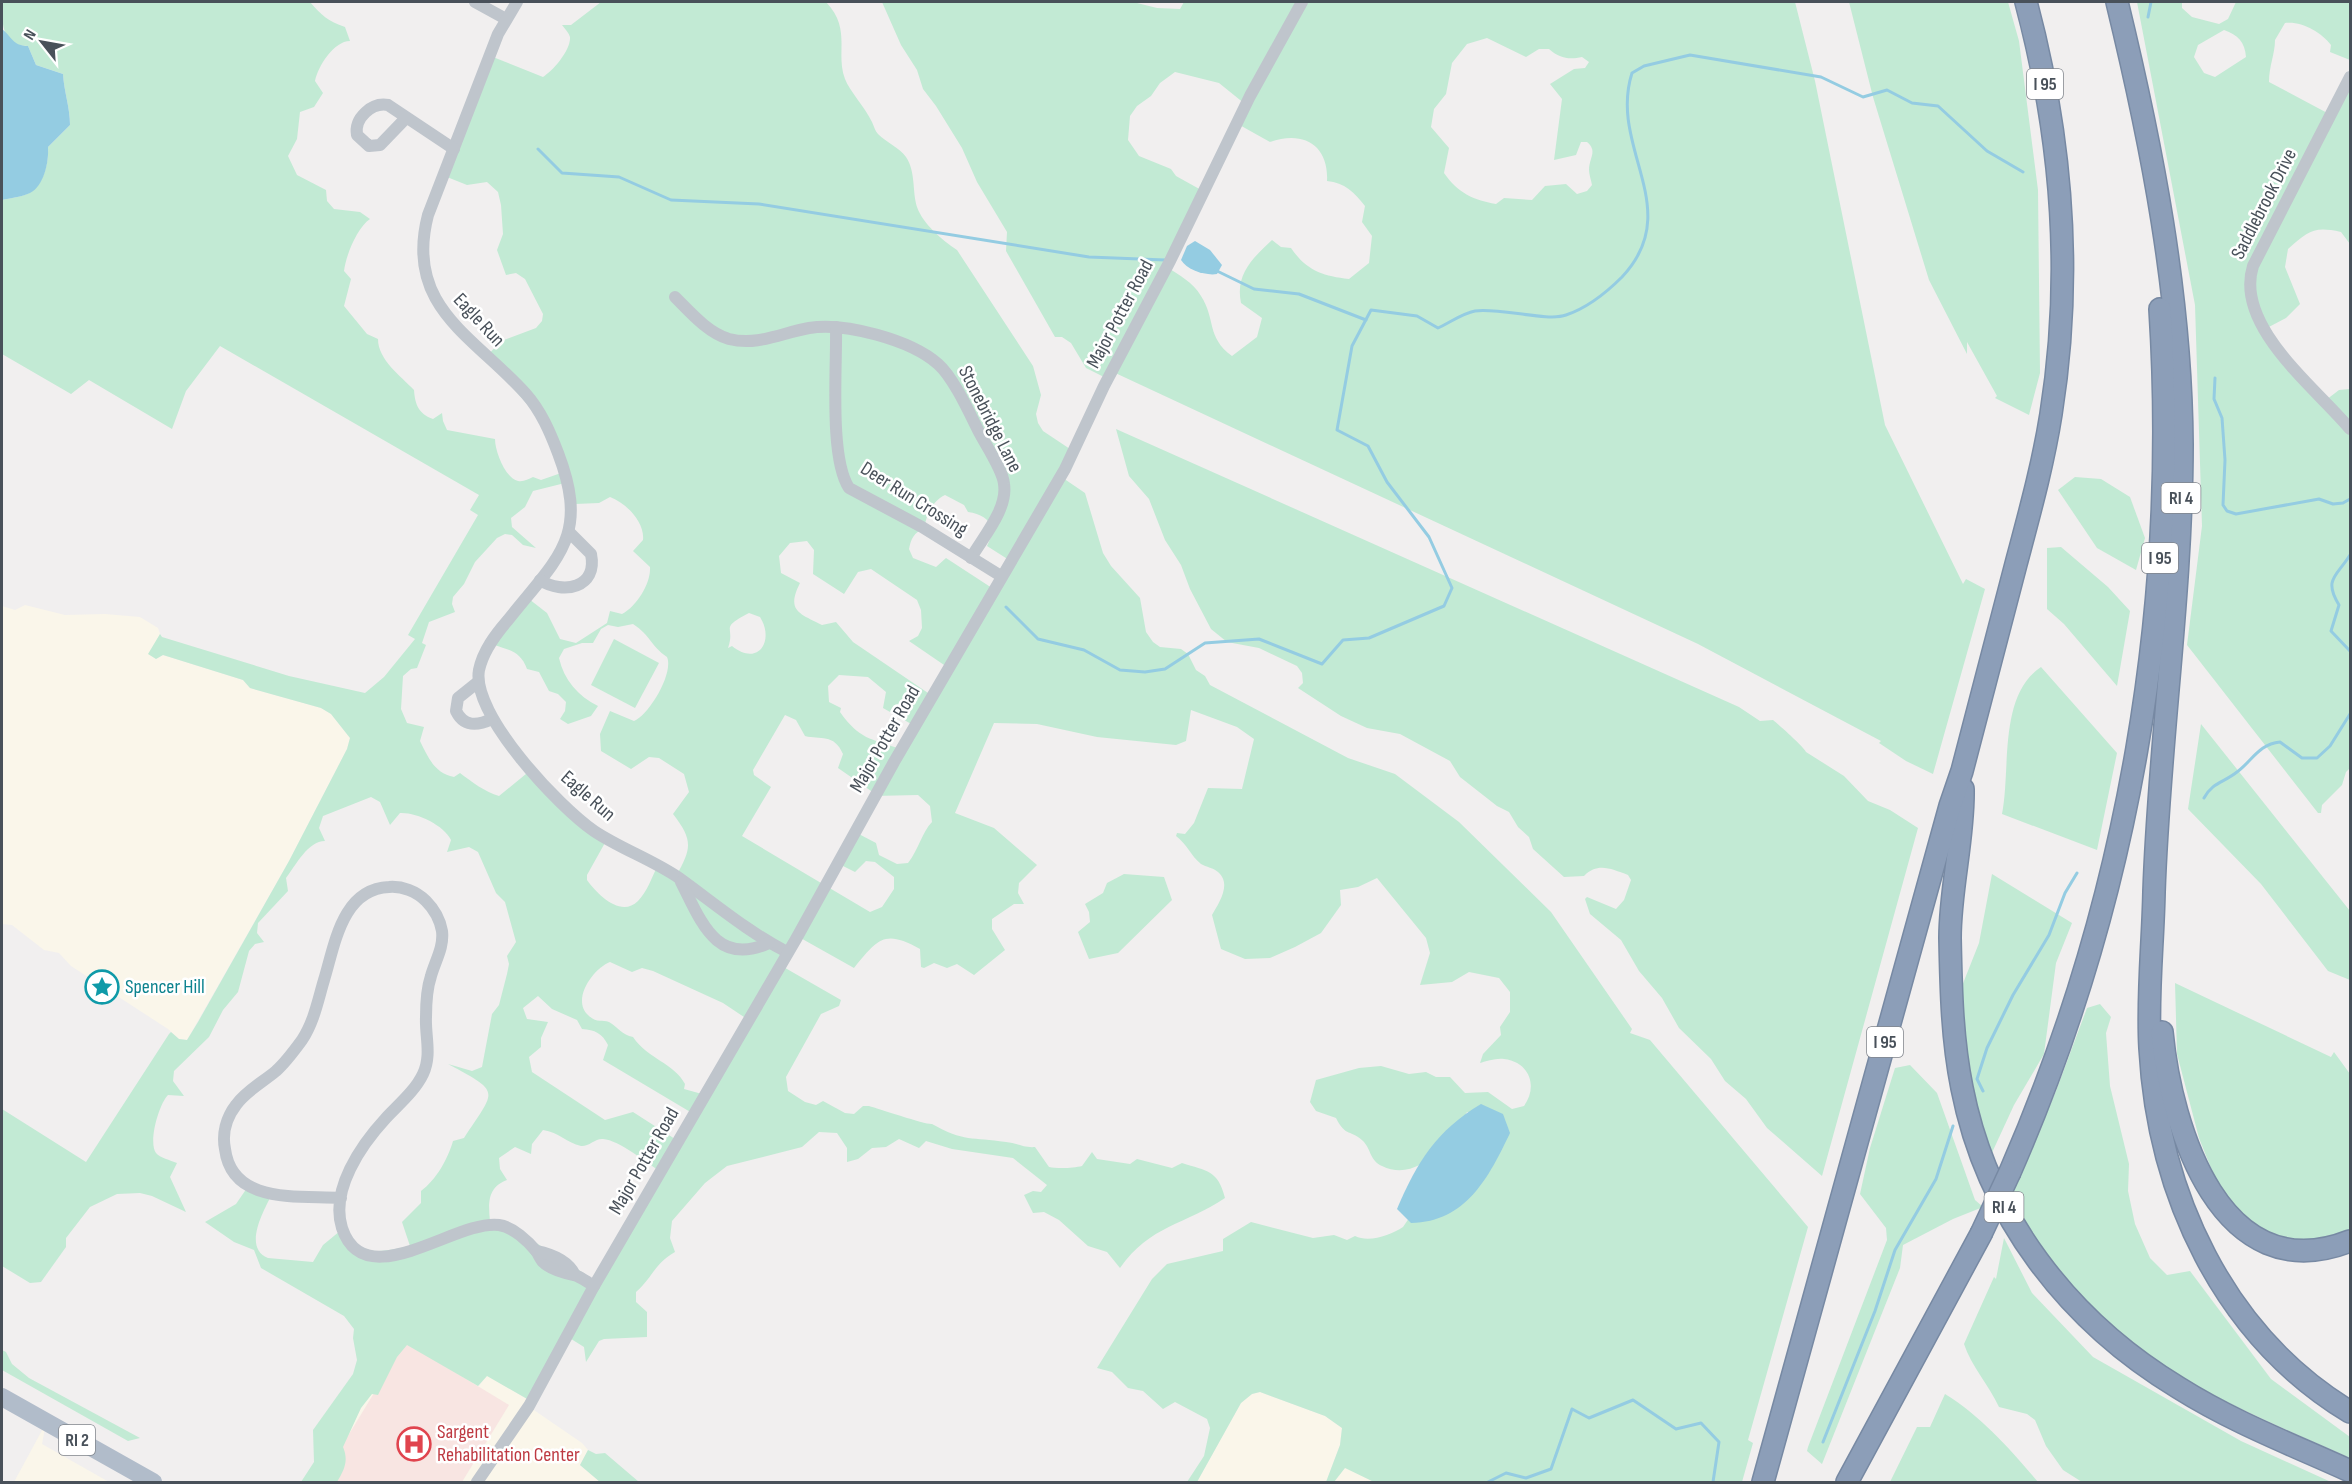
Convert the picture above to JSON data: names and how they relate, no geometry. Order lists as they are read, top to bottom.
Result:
{
  "streets": {
    "highway": ["I 95", "RI 4"],
    "main road": ["RI 2"],
    "street": [
      "Saddlebrook Drive",
      "Major Potter Road",
      "Eagle Run",
      "Stonebridge Lane",
      "Deer Run Crossing"
    ]
  },
  "crossings": [
    ["I 95", "RI 4"],
    ["Major Potter Road", "Eagle Run"],
    ["Major Potter Road", "Deer Run Crossing"],
    ["Stonebridge Lane", "Deer Run Crossing"]
  ],
  "places": {
    "place": ["Spencer Hill"],
    "hospital": ["Sargent Rehabilitation Center"]
  },
  "north": "top left"
}
